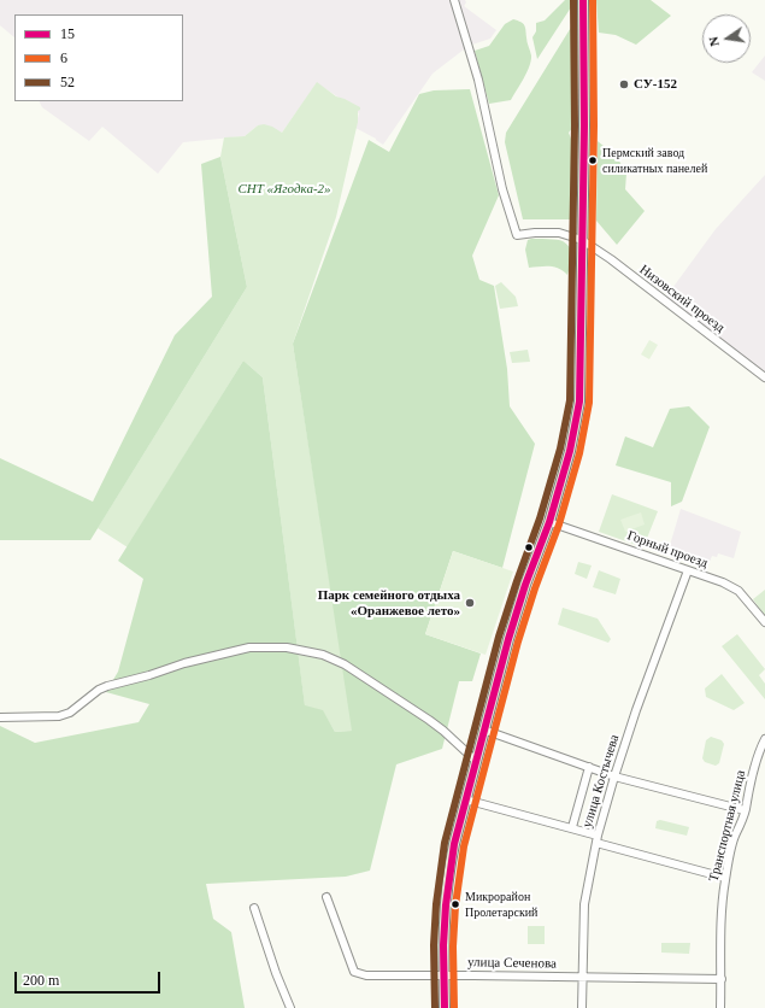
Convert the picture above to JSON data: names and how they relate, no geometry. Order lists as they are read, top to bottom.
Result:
{
  "streets": {
    "street": [
      "Низовский проезд",
      "Горный проезд",
      "улица Костычева",
      "Транспортная улица",
      "улица Сеченова"
    ]
  },
  "crossings": [
    ["Горный проезд", "улица Костычева"],
    ["улица Костычева", "улица Сеченова"],
    ["Транспортная улица", "улица Сеченова"]
  ],
  "parks": ["СНТ «Ягодка-2»"],
  "places": [
    "СУ-152",
    "Пермский завод силикатных панелей",
    "Парк семейного отдыха «Оранжевое лето»",
    "Микрорайон Пролетарский"
  ],
  "lines": ["transit line 15", "transit line 6", "transit line 52"],
  "legend": ["15", "6", "52"],
  "scale_bar": "200 m",
  "north": "left"
}
